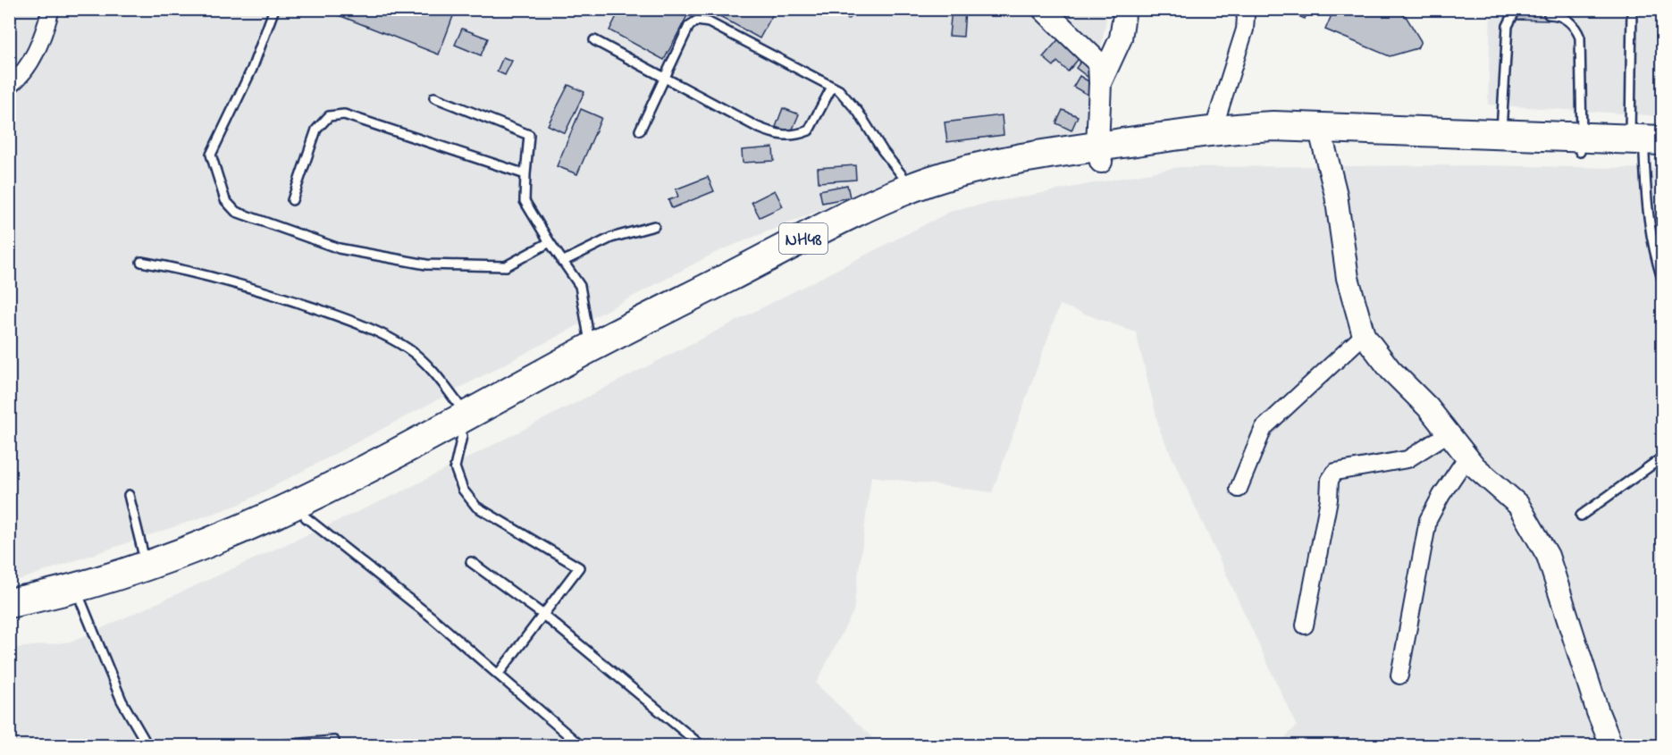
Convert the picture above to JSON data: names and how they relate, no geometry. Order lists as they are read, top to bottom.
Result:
{
  "streets": {
    "highway": ["NH48"]
  }
}
